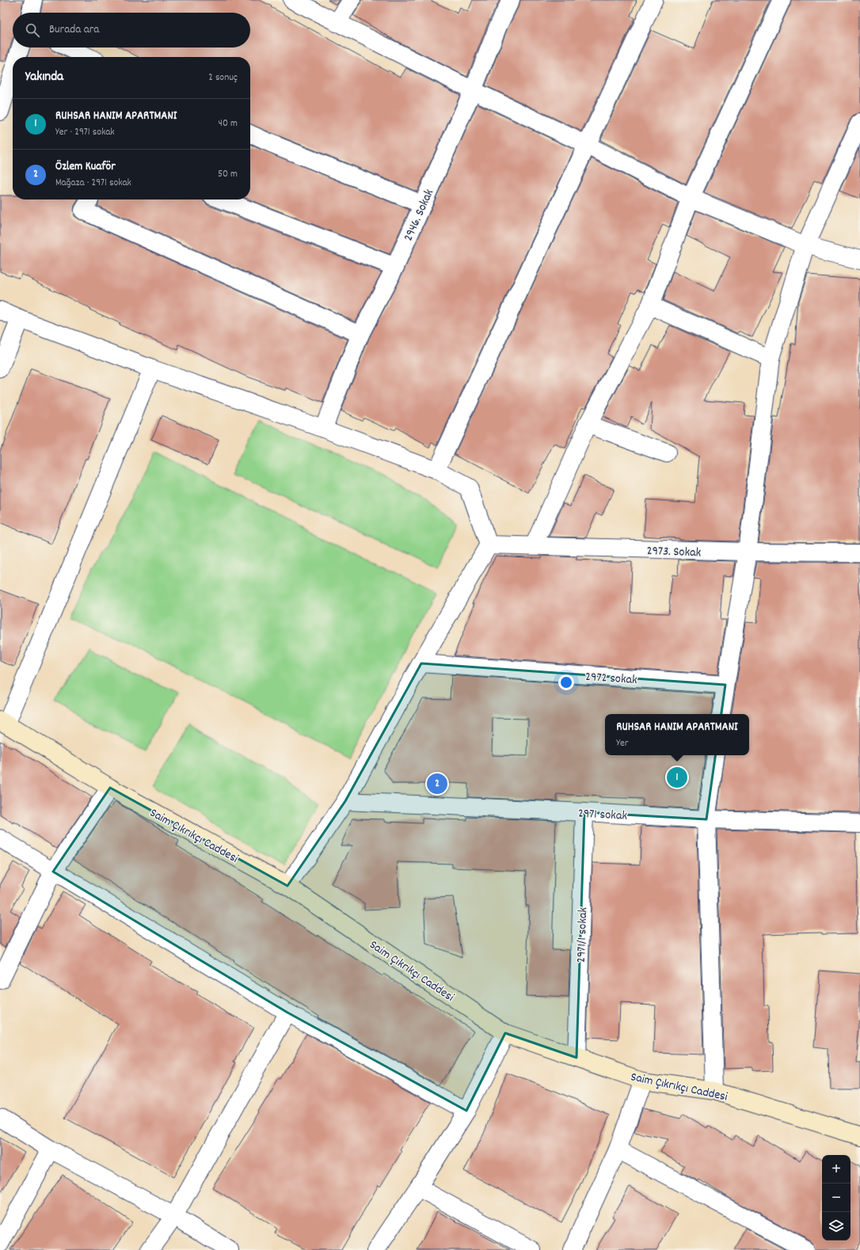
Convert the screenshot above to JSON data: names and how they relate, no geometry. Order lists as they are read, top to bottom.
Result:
{
  "streets": {
    "main road": ["Saim Çıkrıkçı Caddesi"],
    "street": [
      "2946. Sokak",
      "2973. Sokak",
      "2972 sokak",
      "2971 sokak",
      "2971/1 sokak"
    ]
  },
  "crossings": [
    ["2971 sokak", "2971/1 sokak"],
    ["Saim Çıkrıkçı Caddesi", "2971/1 sokak"]
  ],
  "page": {
    "search": "Burada ara",
    "heading": ["Yakında", "2 sonuç"],
    "list": [
      {
        "mark": "1",
        "name": "RUHSAR HANIM APARTMANI",
        "note": "Yer · 2971 sokak",
        "value": "40 m"
      },
      {
        "mark": "2",
        "name": "Özlem Kuaför",
        "note": "Mağaza · 2971 sokak",
        "value": "50 m"
      }
    ],
    "popup": ["RUHSAR HANIM APARTMANI", "Yer"],
    "pins": ["1", "2"],
    "map_buttons": ["+", "−"]
  }
}
